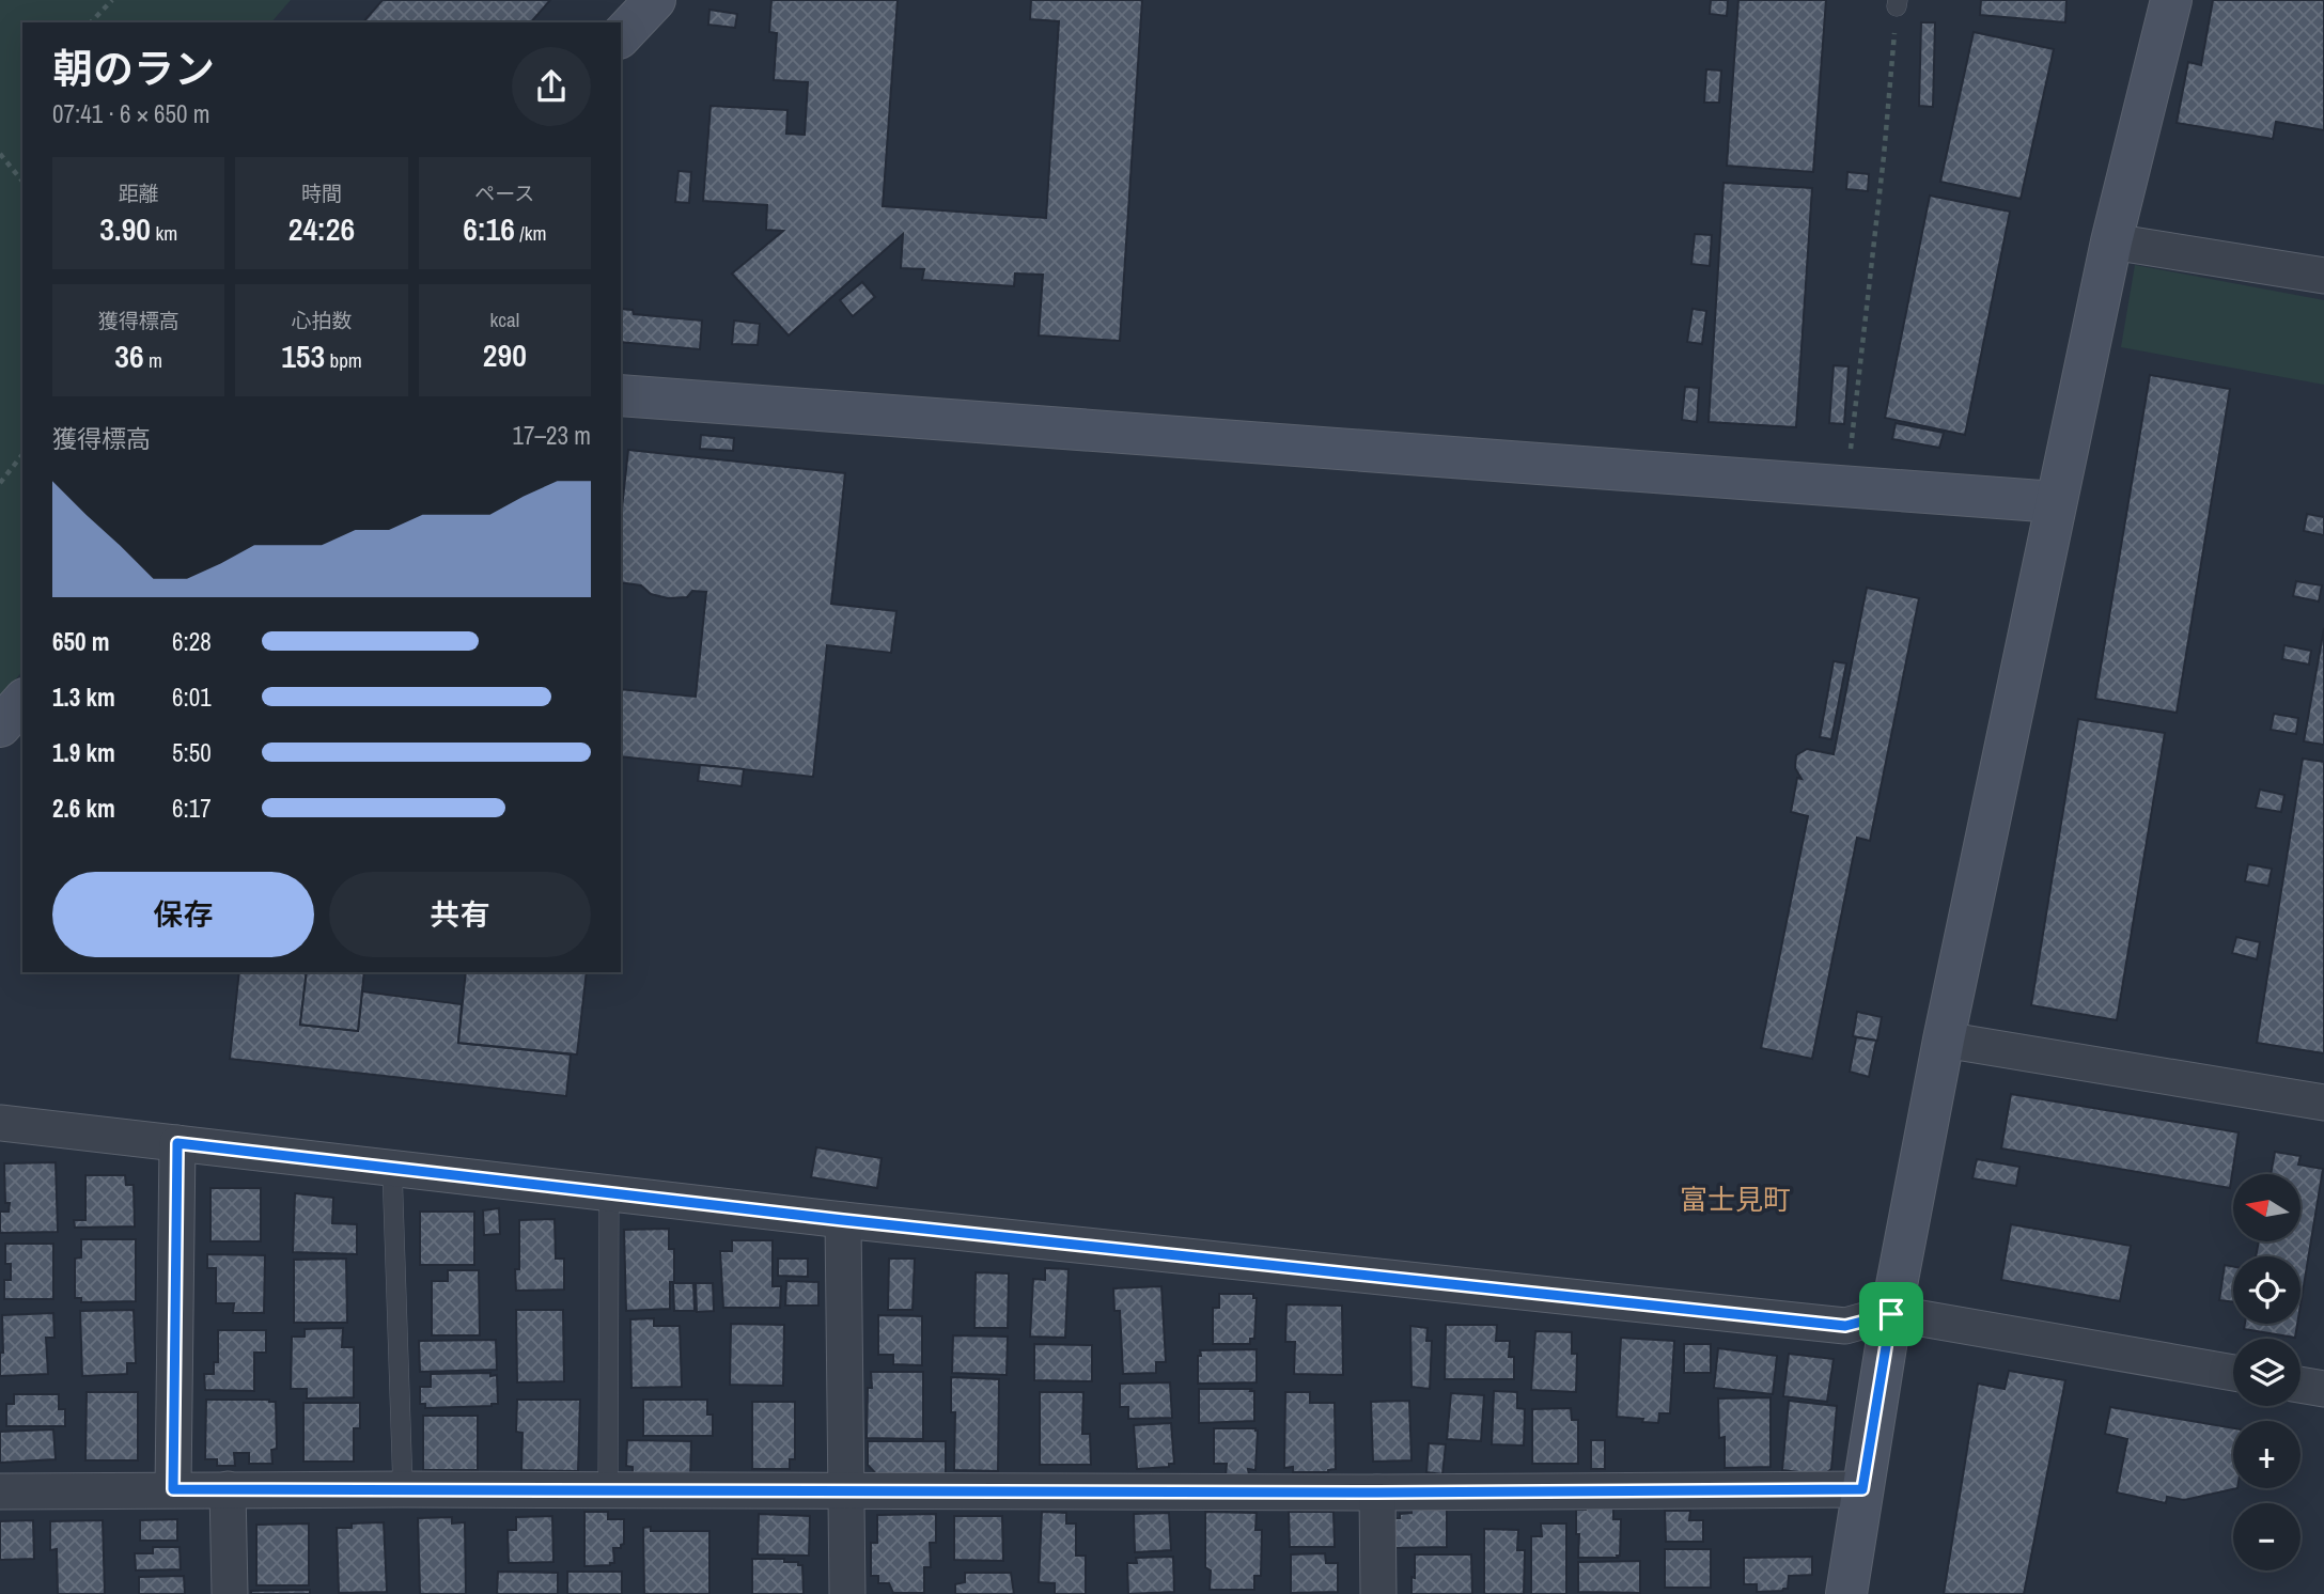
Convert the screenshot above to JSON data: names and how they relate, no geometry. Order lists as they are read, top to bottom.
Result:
{
  "districts": ["富士見町"],
  "north": "left",
  "page": {
    "heading": ["朝のラン", "07:41 · 6 × 650 m"],
    "stats": [
      ["距離", "3.90 km"],
      ["時間", "24:26"],
      ["ペース", "6:16 /km"],
      ["獲得標高", "36 m"],
      ["心拍数", "153 bpm"],
      ["kcal", "290"]
    ],
    "chart": ["獲得標高", "17–23 m"],
    "list": [
      {
        "name": "650 m",
        "note": "6:28"
      },
      {
        "name": "1.3 km",
        "note": "6:01"
      },
      {
        "name": "1.9 km",
        "note": "5:50"
      },
      {
        "name": "2.6 km",
        "note": "6:17"
      }
    ],
    "buttons": ["保存", "共有"],
    "map_buttons": ["+", "−"]
  }
}
